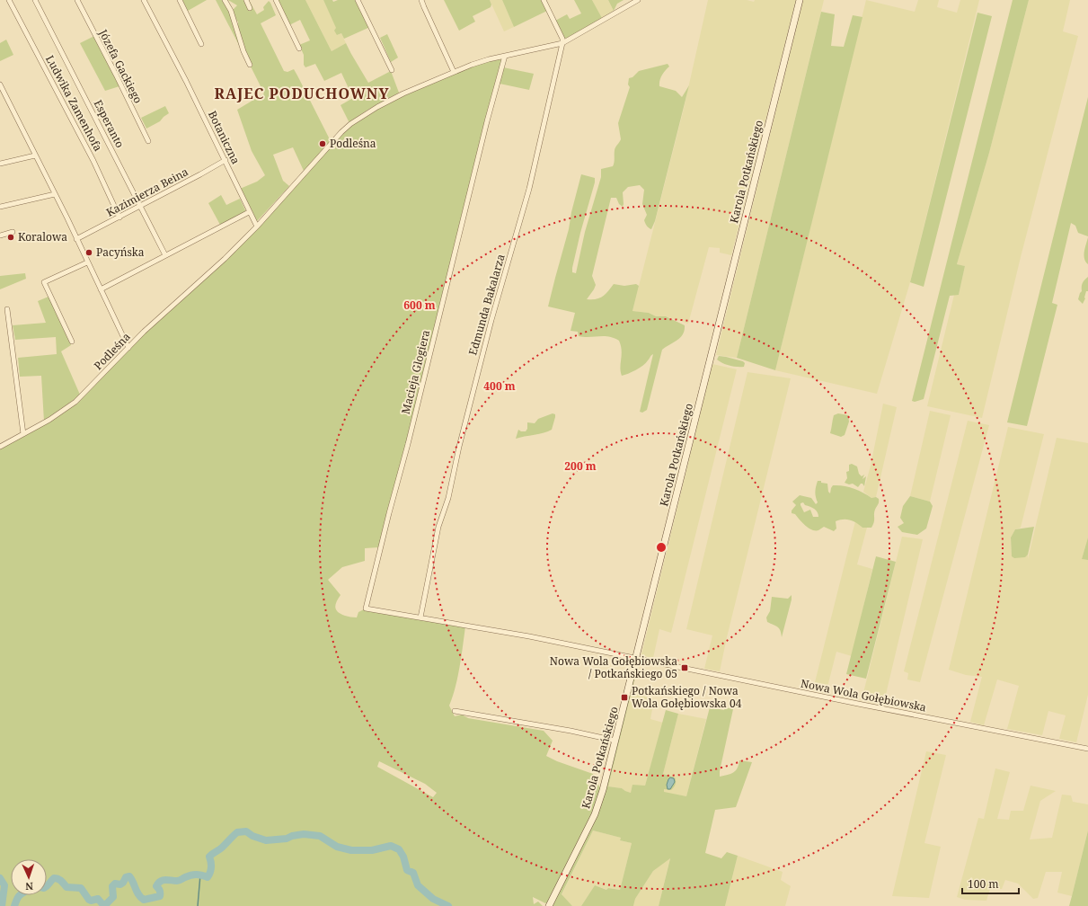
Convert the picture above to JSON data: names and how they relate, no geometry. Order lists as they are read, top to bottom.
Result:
{
  "streets": {
    "street": [
      "Józefa Gackiego",
      "Ludwika Zamenhofa",
      "Esperanto",
      "Botaniczna",
      "Karola Potkańskiego",
      "Kazimierza Beina",
      "Edmunda Bakalarza",
      "Podleśna",
      "Macieja Glogiera",
      "Nowa Wola Gołębiowska"
    ]
  },
  "crossings": [
    ["Ludwika Zamenhofa", "Kazimierza Beina"],
    ["Esperanto", "Kazimierza Beina"],
    ["Botaniczna", "Kazimierza Beina"],
    ["Botaniczna", "Podleśna"],
    ["Karola Potkańskiego", "Nowa Wola Gołębiowska"],
    ["Edmunda Bakalarza", "Podleśna"],
    ["Edmunda Bakalarza", "Nowa Wola Gołębiowska"],
    ["Podleśna", "Macieja Glogiera"],
    ["Macieja Glogiera", "Nowa Wola Gołębiowska"]
  ],
  "districts": ["RAJEC PODUCHOWNY"],
  "places": {
    "other": ["Podleśna", "Koralowa", "Pacyńska"],
    "transit": ["Nowa Wola Gołębiowska / Potkańskiego 05", "Potkańskiego / Nowa Wola Gołębiowska 04"]
  },
  "scale_bar": "100 m",
  "north": "bottom",
  "rings": ["600 m", "400 m", "200 m"]
}
